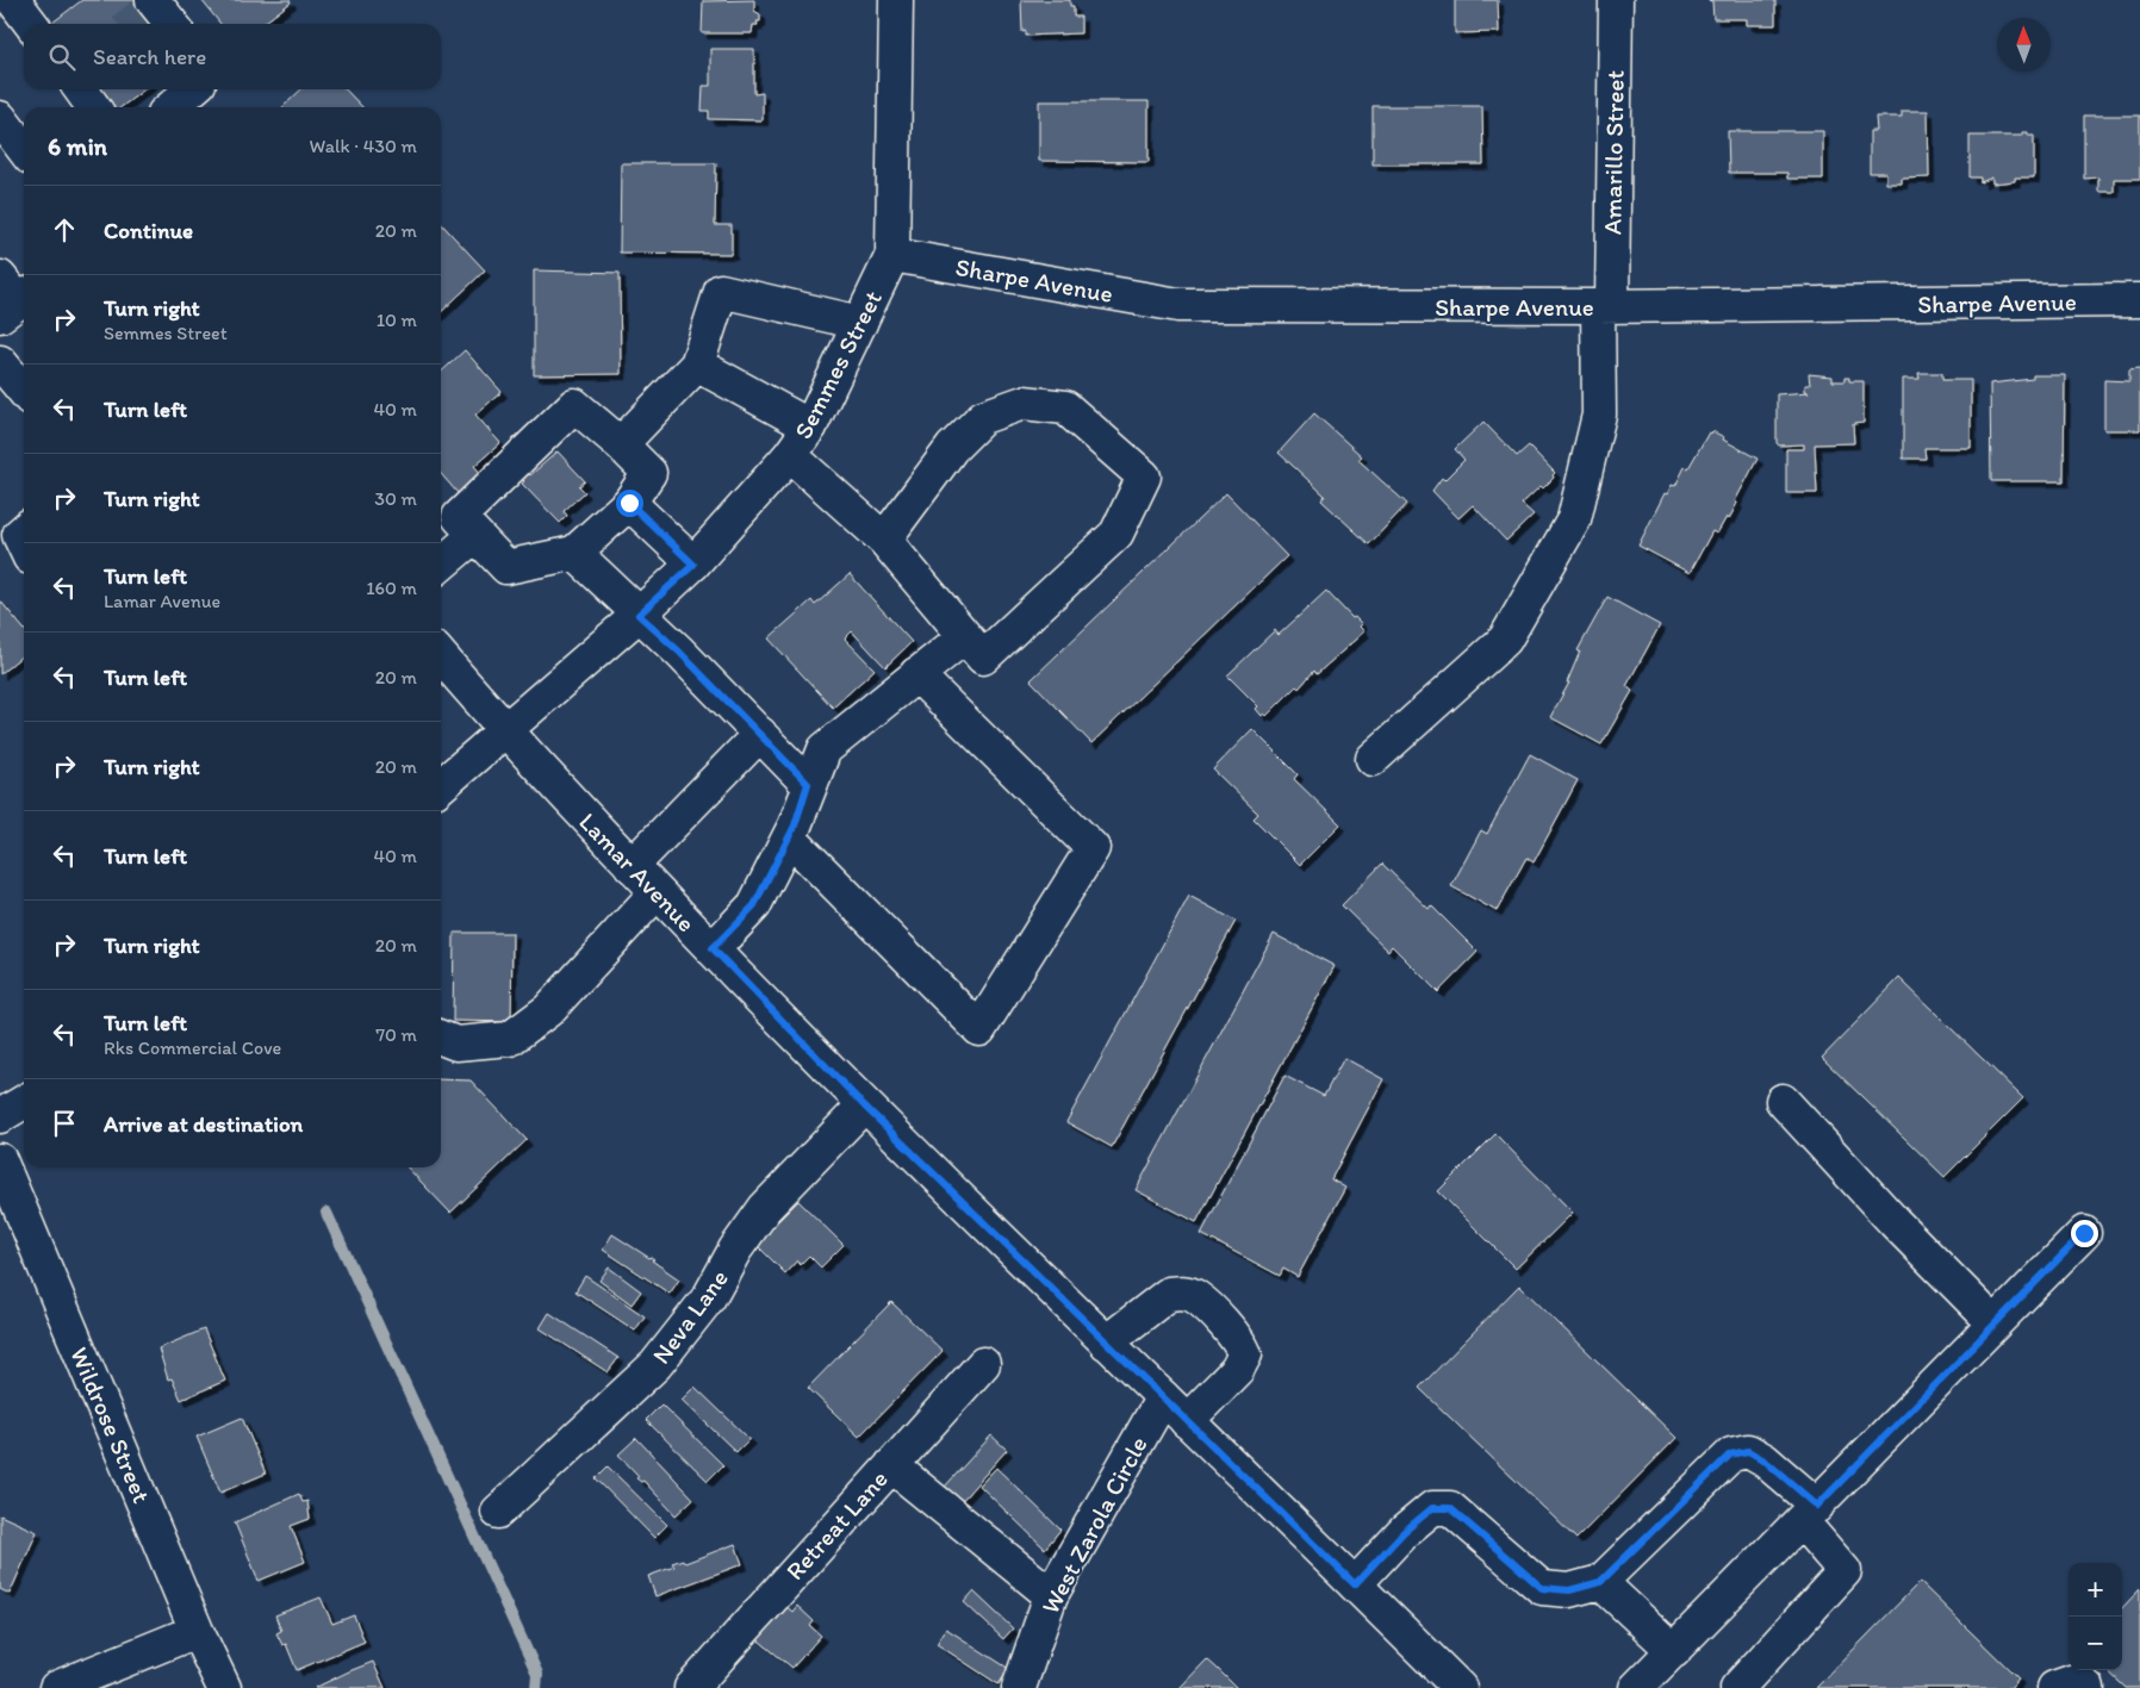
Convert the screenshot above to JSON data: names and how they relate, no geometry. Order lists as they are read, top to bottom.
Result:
{
  "streets": {
    "street": [
      "Amarillo Street",
      "Sharpe Avenue",
      "Semmes Street",
      "Lamar Avenue",
      "Neva Lane",
      "Wildrose Street",
      "Retreat Lane",
      "West Zarola Circle"
    ]
  },
  "crossings": [
    ["Amarillo Street", "Sharpe Avenue"],
    ["Sharpe Avenue", "Semmes Street"],
    ["Semmes Street", "Lamar Avenue"],
    ["Lamar Avenue", "Neva Lane"],
    ["Lamar Avenue", "West Zarola Circle"]
  ],
  "north": "top",
  "page": {
    "search": "Search here",
    "heading": ["6 min", "Walk · 430 m"],
    "list": [
      ["Continue", "20 m"],
      ["Turn right", "Semmes Street", "10 m"],
      ["Turn left", "40 m"],
      ["Turn right", "30 m"],
      ["Turn left", "Lamar Avenue", "160 m"],
      ["Turn left", "20 m"],
      ["Turn right", "20 m"],
      ["Turn left", "40 m"],
      ["Turn right", "20 m"],
      ["Turn left", "Rks Commercial Cove", "70 m"],
      "Arrive at destination"
    ],
    "map_buttons": ["+", "−"]
  }
}
